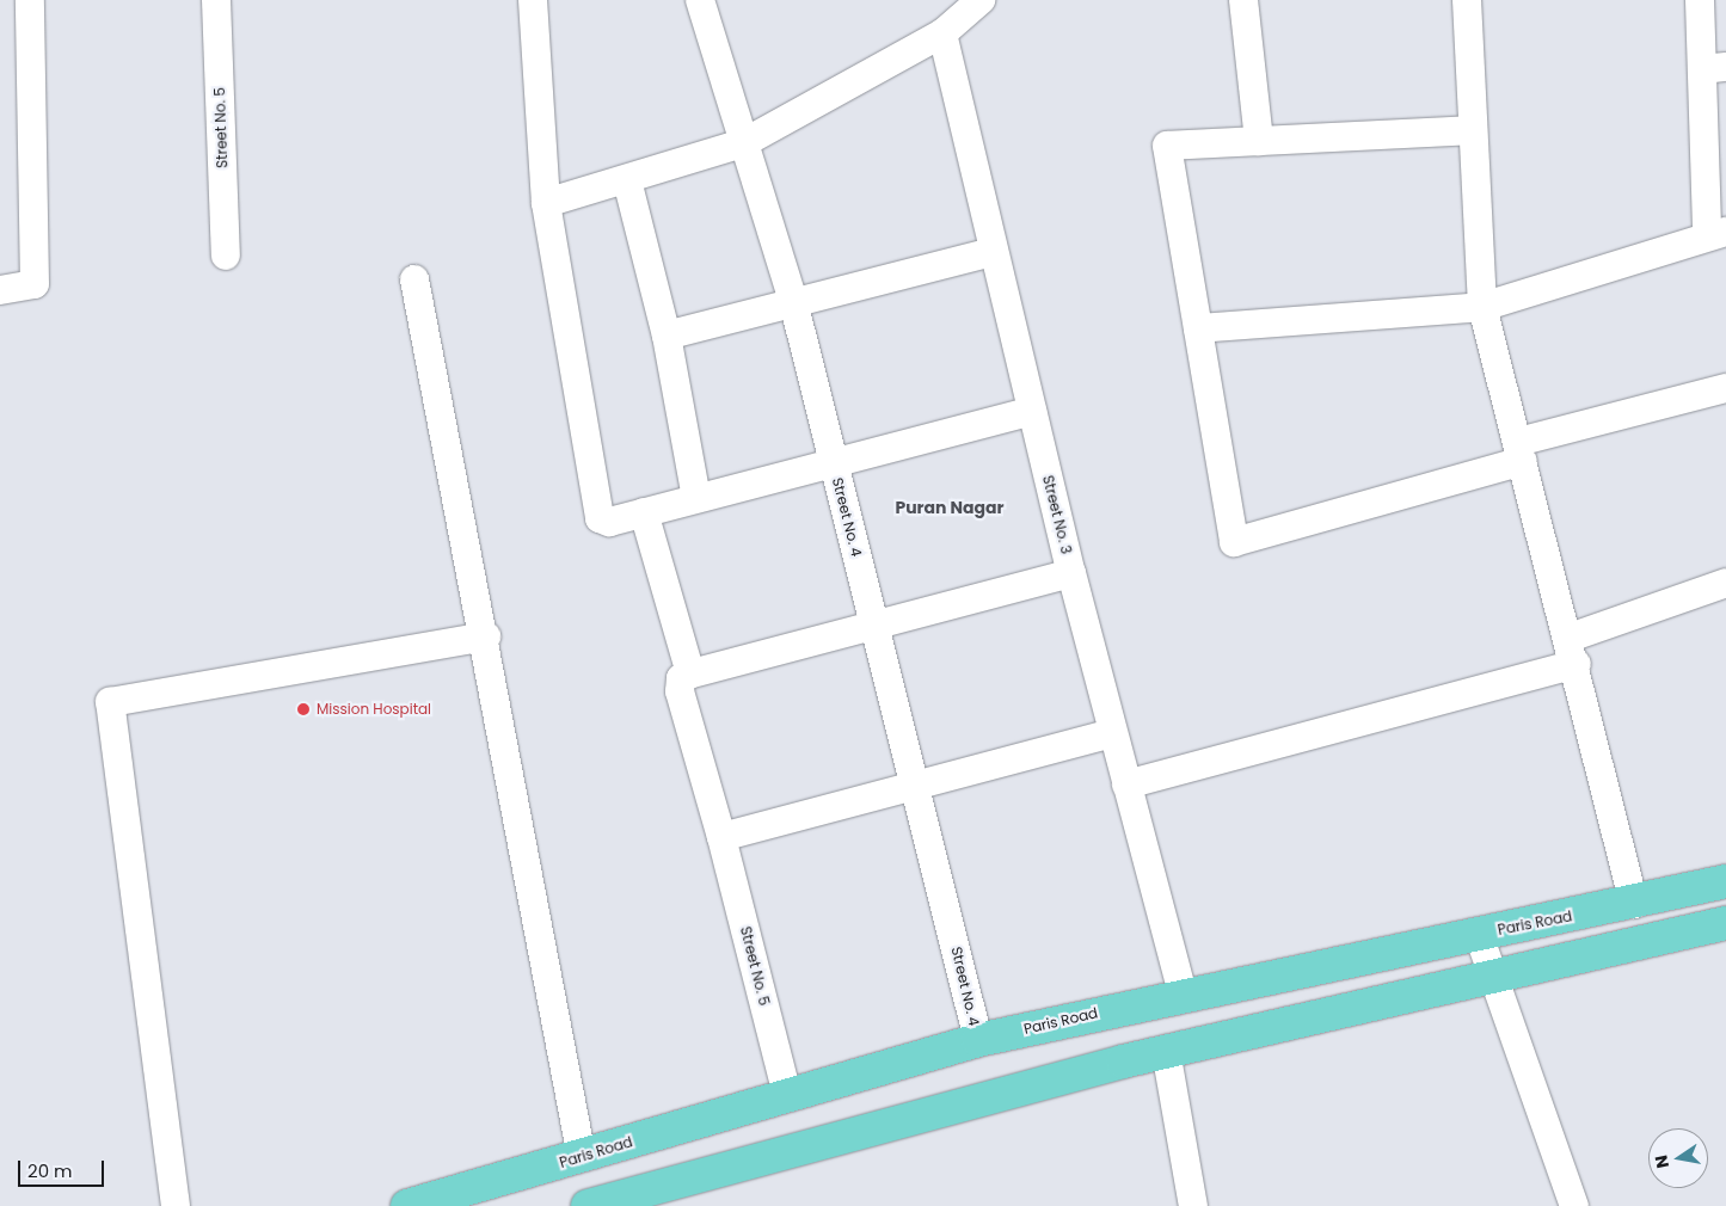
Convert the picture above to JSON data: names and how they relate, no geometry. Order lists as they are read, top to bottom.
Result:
{
  "streets": {
    "main road": ["Paris Road"],
    "street": ["Street No. 5", "Street No. 3", "Street No. 4"]
  },
  "crossings": [
    ["Street No. 5", "Paris Road"],
    ["Street No. 3", "Paris Road"],
    ["Street No. 4", "Paris Road"]
  ],
  "districts": ["Puran Nagar"],
  "places": ["Mission Hospital"],
  "scale_bar": "20 m",
  "north": "left"
}
